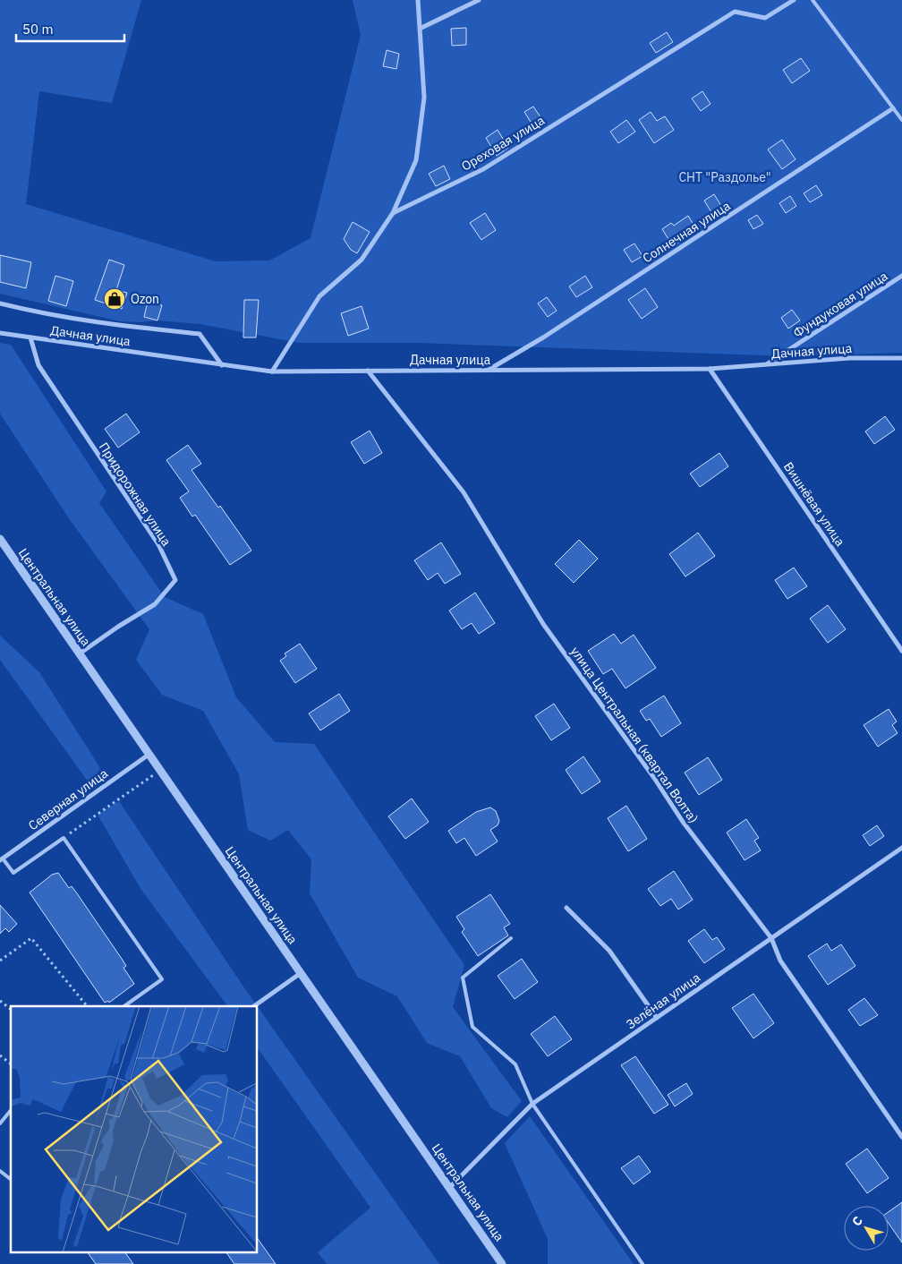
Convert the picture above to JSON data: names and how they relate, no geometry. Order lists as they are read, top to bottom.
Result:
{
  "streets": {
    "street": [
      "Ореховая улица",
      "Солнечная улица",
      "Фундуковая улица",
      "Дачная улица",
      "Придорожная улица",
      "Вишнёвая улица",
      "Центральная улица",
      "улица Центральная (квартал Волта)",
      "Северная улица",
      "Зелёная улица"
    ]
  },
  "crossings": [
    ["Солнечная улица", "Дачная улица"],
    ["Фундуковая улица", "Дачная улица"],
    ["Дачная улица", "Придорожная улица"],
    ["Дачная улица", "Вишнёвая улица"],
    ["Дачная улица", "улица Центральная (квартал Волта)"],
    ["Придорожная улица", "Центральная улица"],
    ["Центральная улица", "Северная улица"],
    ["Центральная улица", "Зелёная улица"],
    ["улица Центральная (квартал Волта)", "Зелёная улица"]
  ],
  "parks": ["СНТ \"Раздолье\""],
  "places": {
    "shop": ["Ozon"]
  },
  "scale_bar": "50 m",
  "north": "top left"
}
